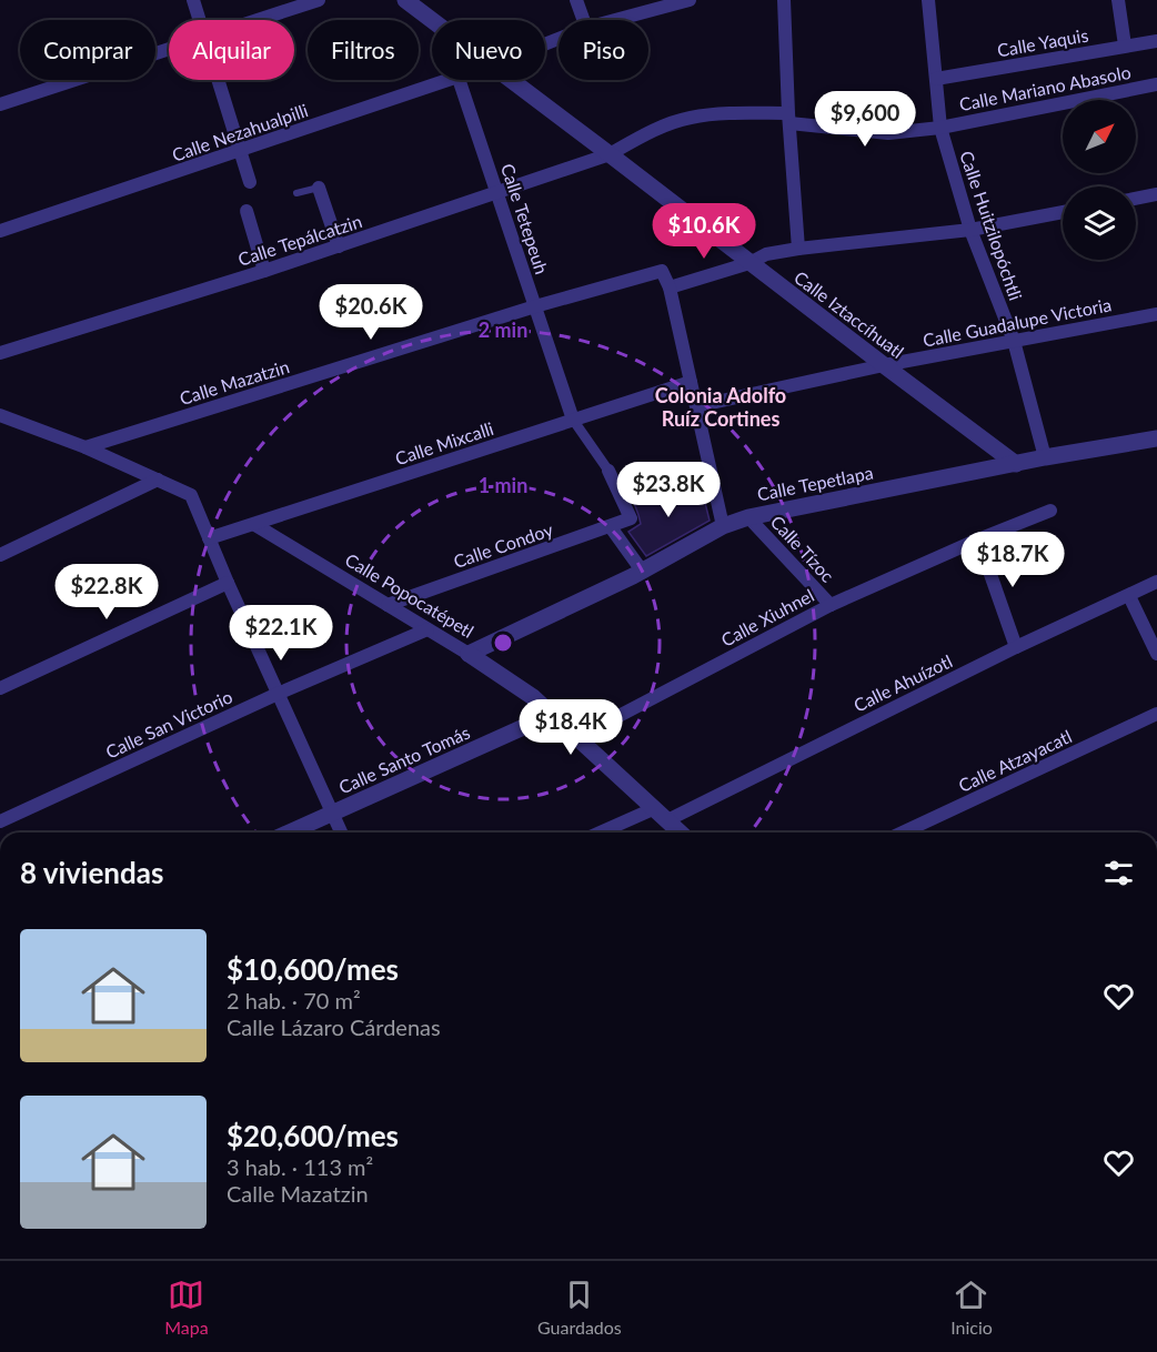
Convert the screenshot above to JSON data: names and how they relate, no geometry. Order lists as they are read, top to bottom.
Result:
{
  "streets": {
    "street": [
      "Calle Yaquis",
      "Calle Mariano Abasolo",
      "Calle Nezahualpilli",
      "Calle Tetepeuh",
      "Calle Huitzilopóchtli",
      "Calle Tepálcatzin",
      "Calle Iztaccíhuatl",
      "Calle Guadalupe Victoria",
      "Calle Mazatzin",
      "Calle Mixcalli",
      "Calle Tepetlapa",
      "Calle Condoy",
      "Calle Tízoc",
      "Calle Popocatépetl",
      "Calle Xiuhnel",
      "Calle Ahuízotl",
      "Calle San Victorio",
      "Calle Santo Tomás",
      "Calle Atzayacatl"
    ]
  },
  "crossings": [
    ["Calle Yaquis", "Calle Huitzilopóchtli"],
    ["Calle Mariano Abasolo", "Calle Huitzilopóchtli"],
    ["Calle Mariano Abasolo", "Calle Tepálcatzin"],
    ["Calle Tetepeuh", "Calle Tepálcatzin"],
    ["Calle Tetepeuh", "Calle Mazatzin"],
    ["Calle Tetepeuh", "Calle Mixcalli"],
    ["Calle Huitzilopóchtli", "Calle Guadalupe Victoria"],
    ["Calle Huitzilopóchtli", "Calle Tepetlapa"],
    ["Calle Tepálcatzin", "Calle Iztaccíhuatl"],
    ["Calle Iztaccíhuatl", "Calle Guadalupe Victoria"],
    ["Calle Iztaccíhuatl", "Calle Tepetlapa"],
    ["Calle Mixcalli", "Calle Popocatépetl"],
    ["Calle Tepetlapa", "Calle Tízoc"],
    ["Calle Tepetlapa", "Calle Popocatépetl"],
    ["Calle Condoy", "Calle Popocatépetl"],
    ["Calle Tízoc", "Calle Xiuhnel"],
    ["Calle Popocatépetl", "Calle Xiuhnel"],
    ["Calle Popocatépetl", "Calle Ahuízotl"],
    ["Calle Popocatépetl", "Calle San Victorio"],
    ["Calle Popocatépetl", "Calle Santo Tomás"]
  ],
  "districts": ["Colonia Adolfo Ruíz Cortines"],
  "north": "top right",
  "page": {
    "chip": [
      "Comprar",
      "Alquilar",
      "Filtros",
      "Nuevo",
      "Piso"
    ],
    "price": [
      "$9,600",
      "$10.6K",
      "$20.6K",
      "$23.8K",
      "$18.7K",
      "$22.8K",
      "$22.1K",
      "$18.4K"
    ],
    "heading": "8 viviendas",
    "list": [
      {
        "name": "$10,600/mes",
        "note": "2 hab. · 70 m² · Calle Lázaro Cárdenas"
      },
      {
        "name": "$20,600/mes",
        "note": "3 hab. · 113 m² · Calle Mazatzin"
      }
    ],
    "tabs": ["Mapa", "Guardados", "Inicio"]
  },
  "rings": ["2 min", "1 min"]
}
